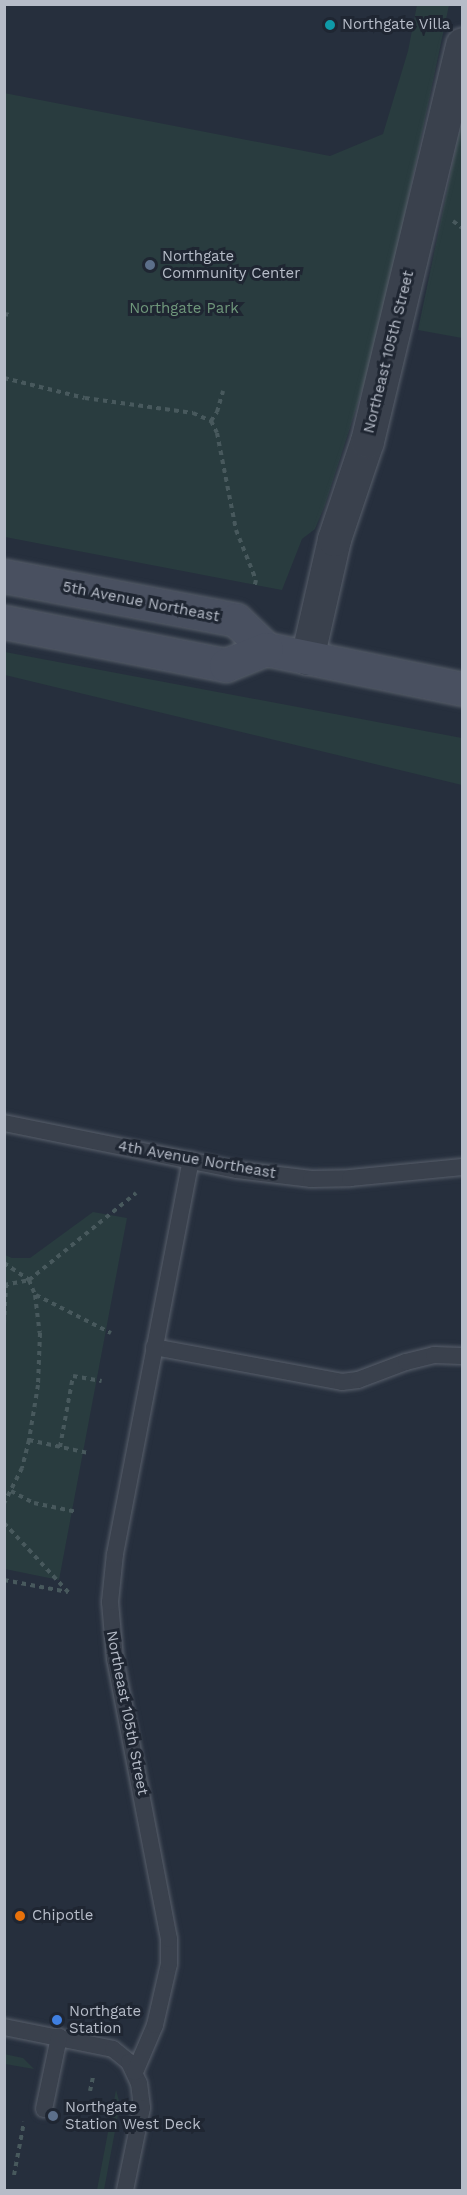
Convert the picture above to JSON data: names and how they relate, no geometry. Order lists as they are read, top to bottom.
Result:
{
  "streets": {
    "main road": ["5th Avenue Northeast"],
    "street": ["Northeast 105th Street"],
    "lane": ["4th Avenue Northeast"]
  },
  "crossings": [
    ["Northeast 105th Street", "4th Avenue Northeast"]
  ],
  "parks": ["Northgate Park"],
  "places": [
    "Northgate Villa",
    "Northgate Community Center",
    "Chipotle",
    "Northgate Station",
    "Northgate Station West Deck"
  ]
}
